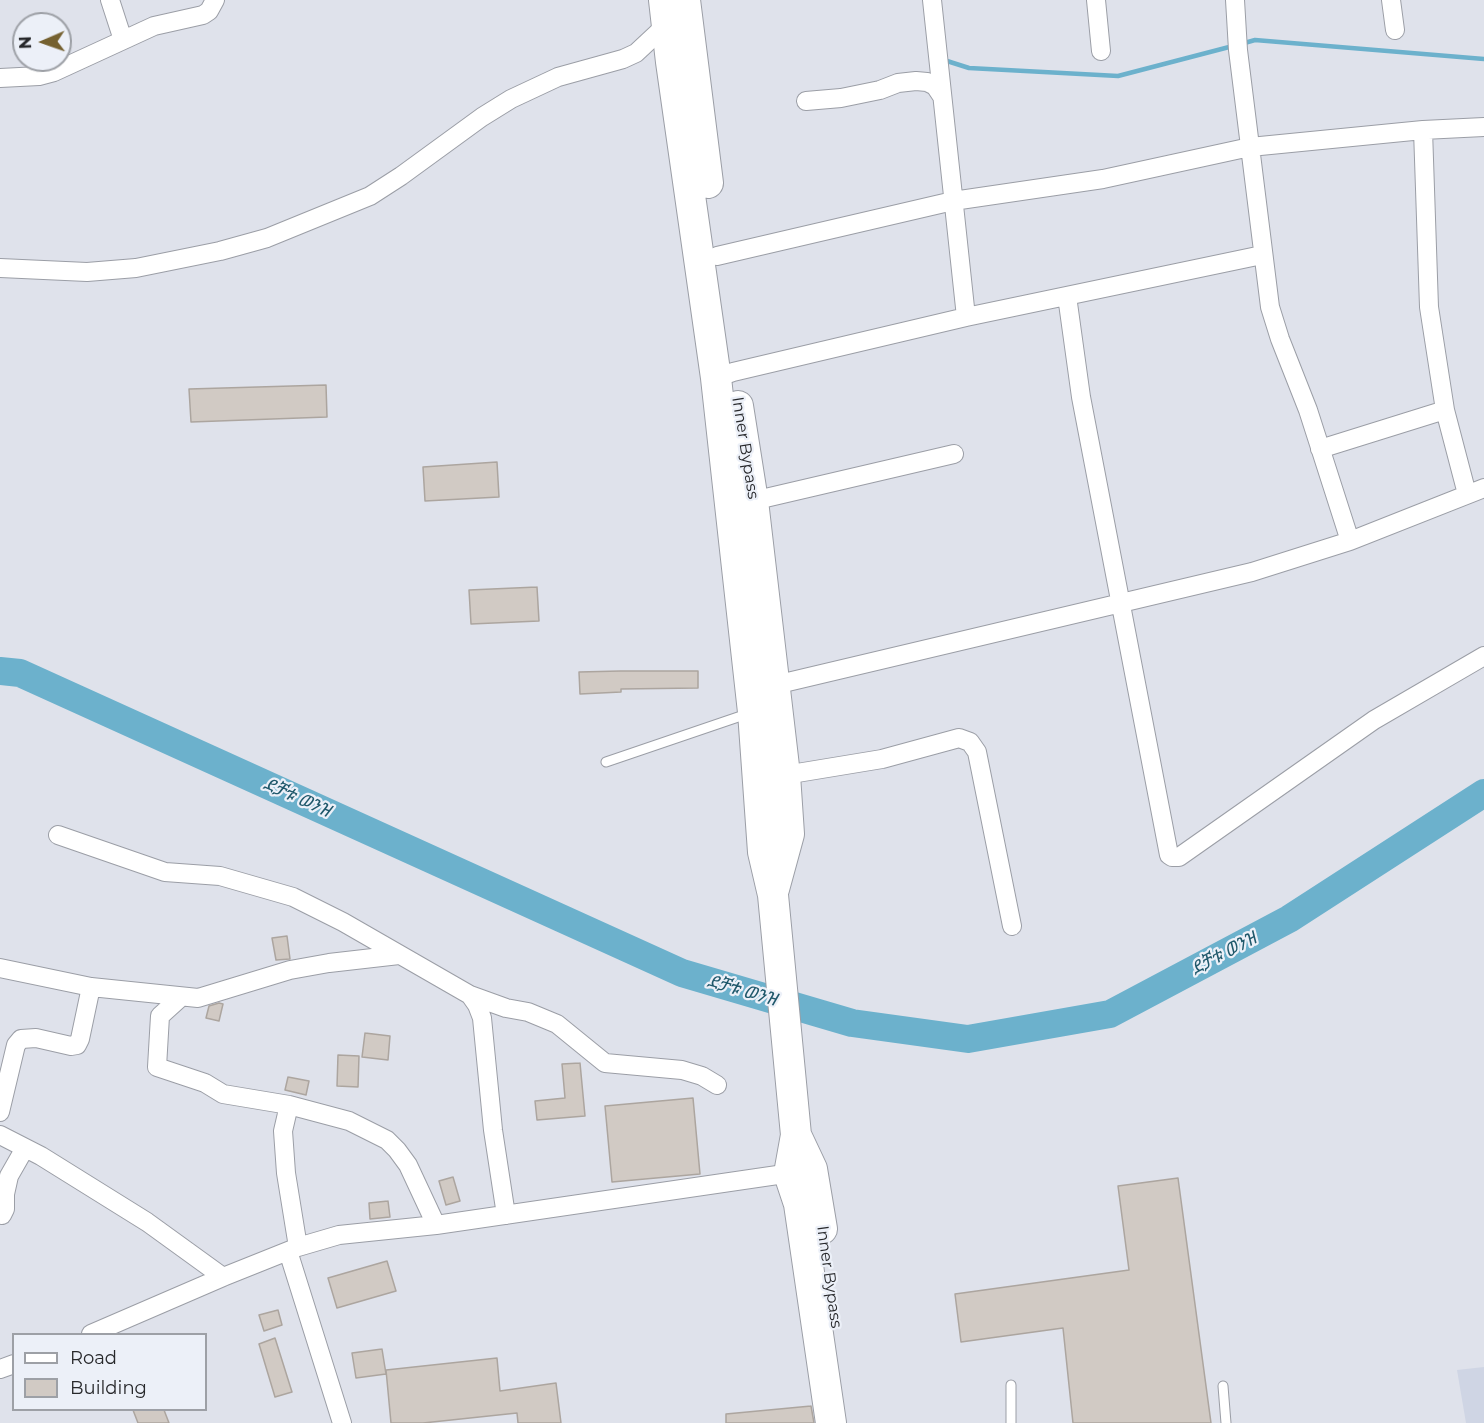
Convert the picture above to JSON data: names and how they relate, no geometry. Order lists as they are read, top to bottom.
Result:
{
  "streets": {
    "main road": ["Inner Bypass"]
  },
  "water": ["ደቻቱ ወንዝ"],
  "legend": ["Road", "Building"],
  "north": "left"
}
